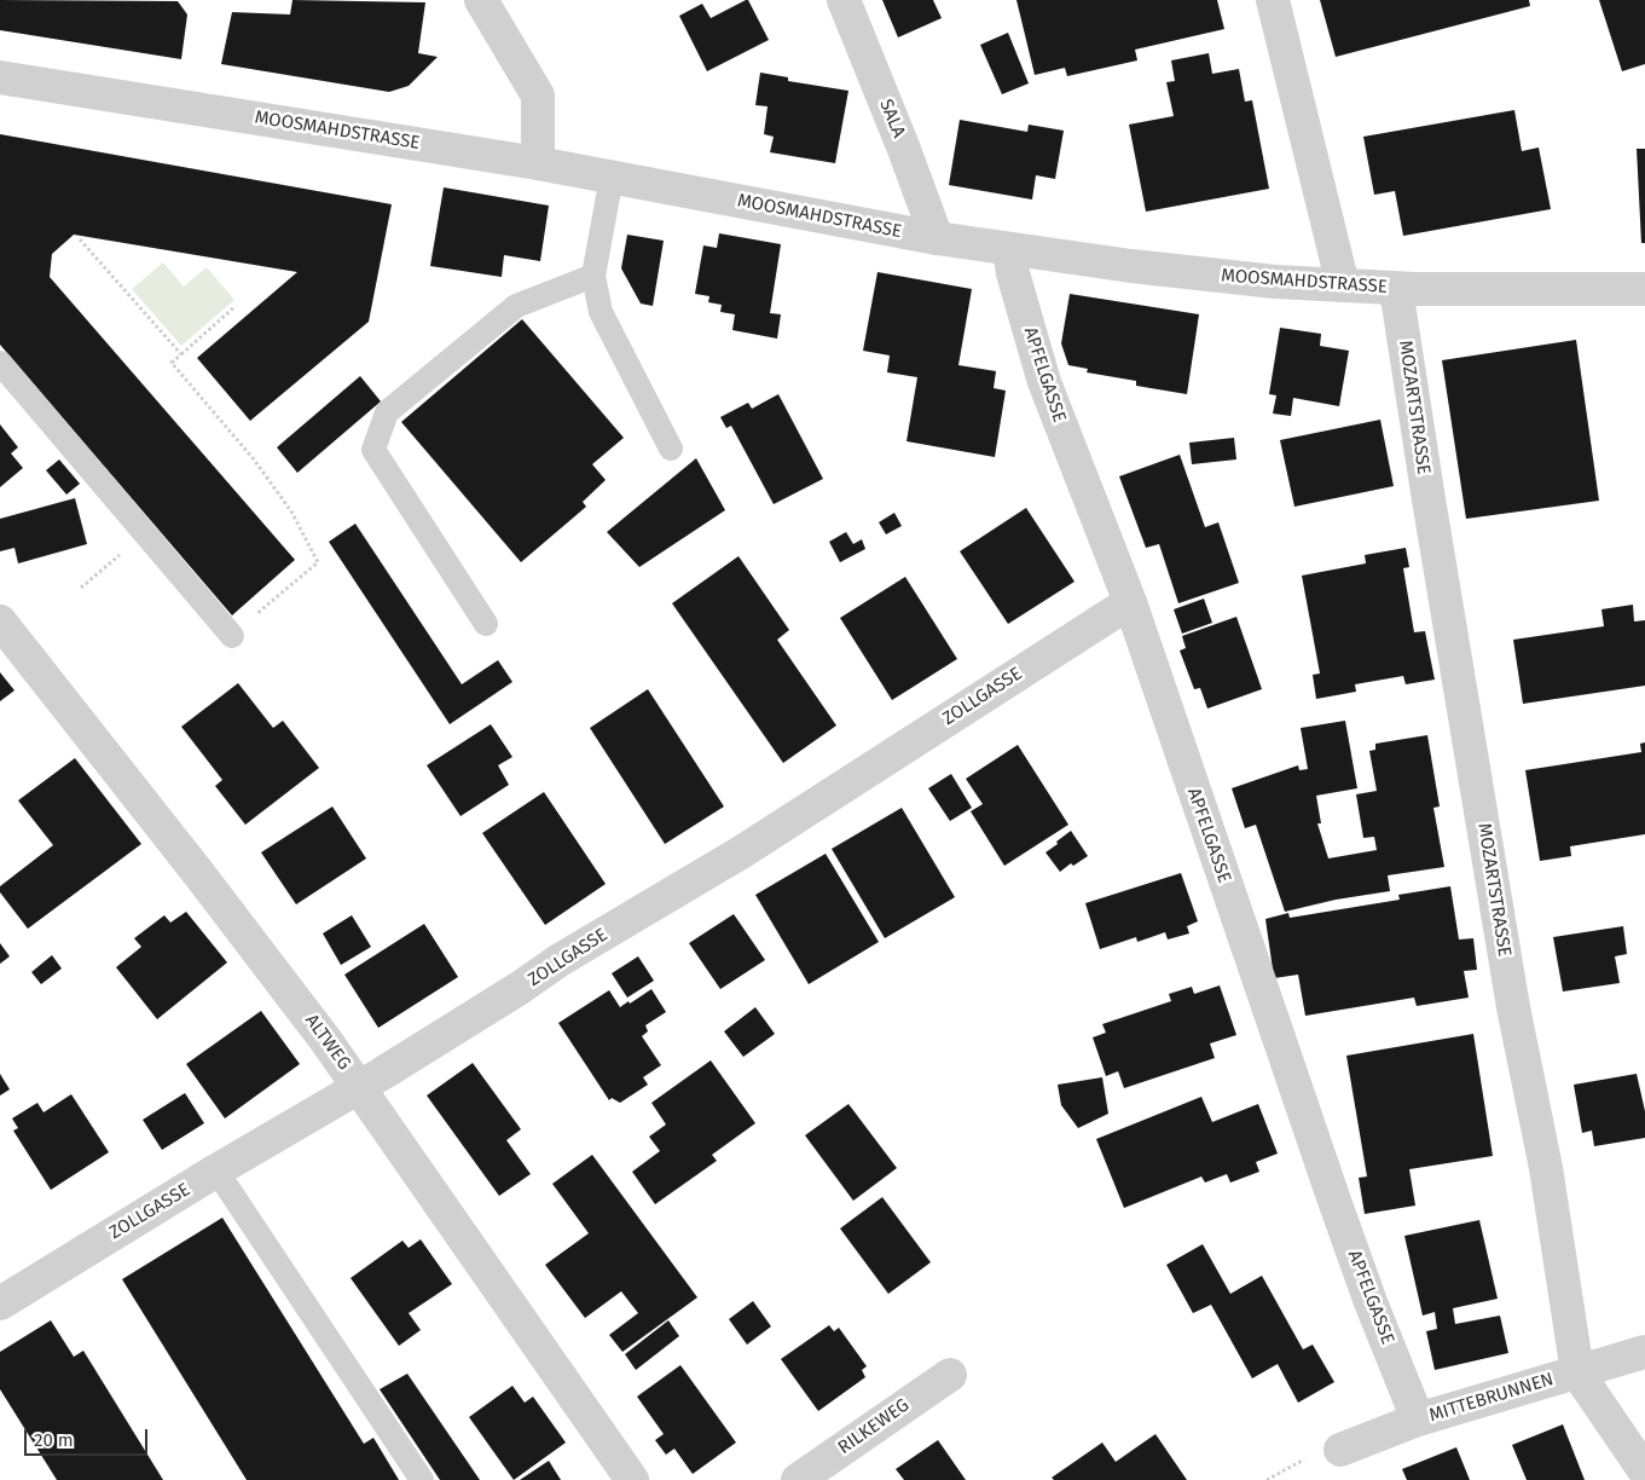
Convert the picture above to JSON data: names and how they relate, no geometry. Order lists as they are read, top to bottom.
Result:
{
  "streets": {
    "street": [
      "SALA",
      "MOOSMAHDSTRASSE",
      "APFELGASSE",
      "MOZARTSTRASSE",
      "ZOLLGASSE",
      "ALTWEG",
      "MITTEBRUNNEN",
      "RILKEWEG"
    ]
  },
  "crossings": [
    ["SALA", "MOOSMAHDSTRASSE"],
    ["MOOSMAHDSTRASSE", "APFELGASSE"],
    ["MOOSMAHDSTRASSE", "MOZARTSTRASSE"],
    ["APFELGASSE", "ZOLLGASSE"],
    ["APFELGASSE", "MITTEBRUNNEN"],
    ["MOZARTSTRASSE", "MITTEBRUNNEN"],
    ["ZOLLGASSE", "ALTWEG"]
  ],
  "scale_bar": "20 m"
}
